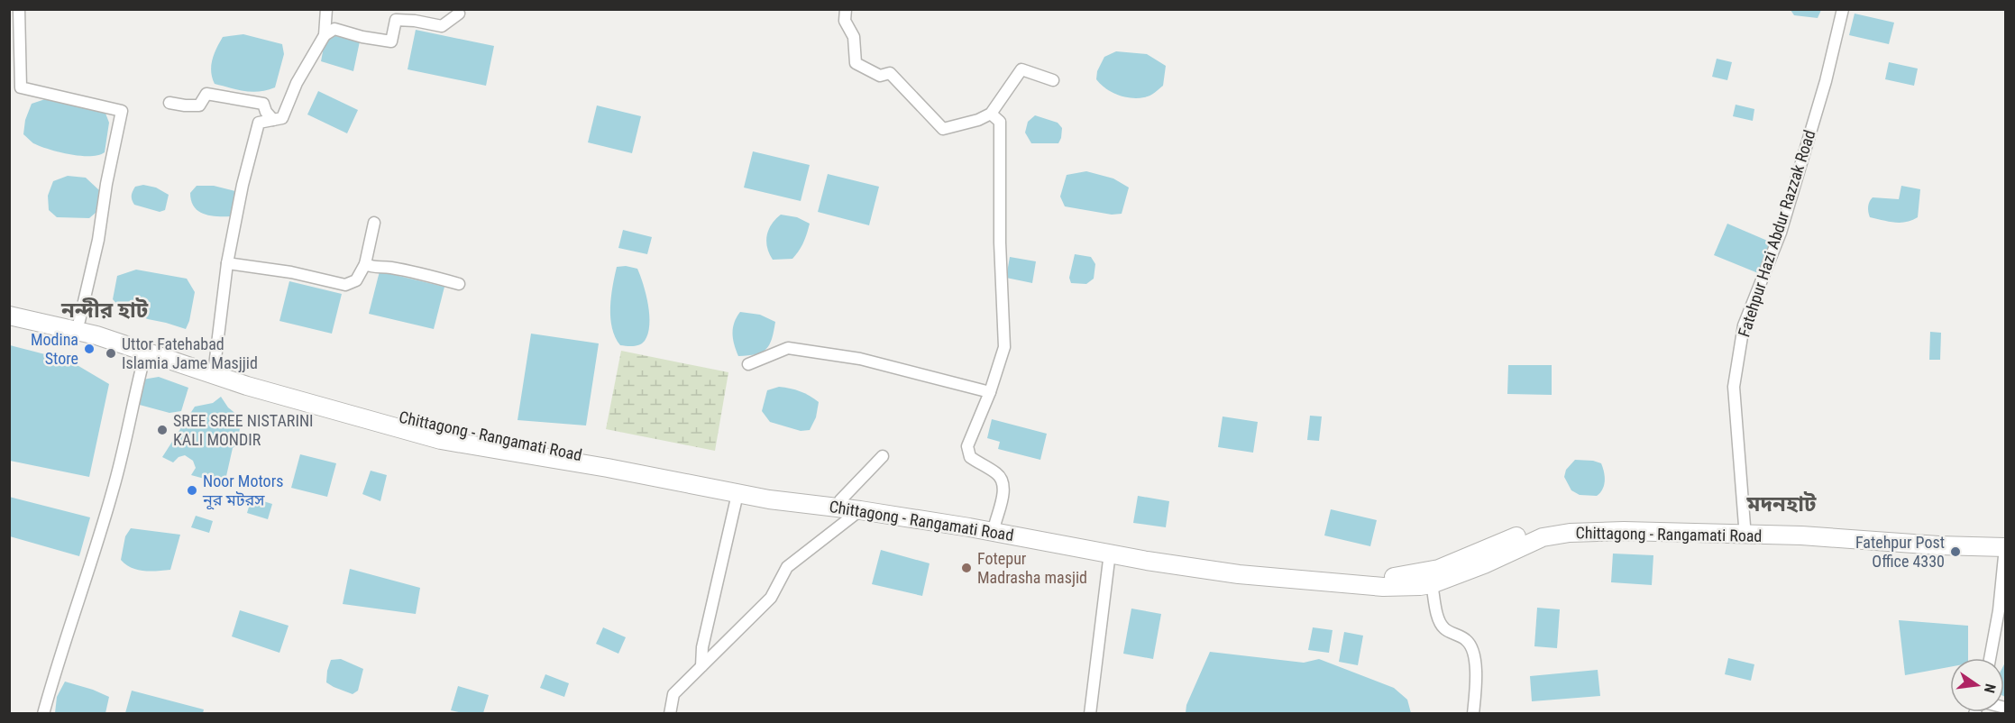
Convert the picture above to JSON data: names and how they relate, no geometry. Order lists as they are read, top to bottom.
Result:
{
  "streets": {
    "highway": ["Chittagong - Rangamati Road"],
    "street": ["Fatehpur Hazi Abdur Razzak Road"]
  },
  "crossings": [
    ["Fatehpur Hazi Abdur Razzak Road", "Chittagong - Rangamati Road"]
  ],
  "districts": ["নন্দীর হাট", "মদনহাট"],
  "places": [
    "Modina Store",
    "Uttor Fatehabad Islamia Jame Masjjid",
    "SREE SREE NISTARINI KALI MONDIR",
    "Noor Motors নূর মটরস",
    "Fatehpur Post Office 4330",
    "Fotepur Madrasha masjid"
  ],
  "north": "right"
}
